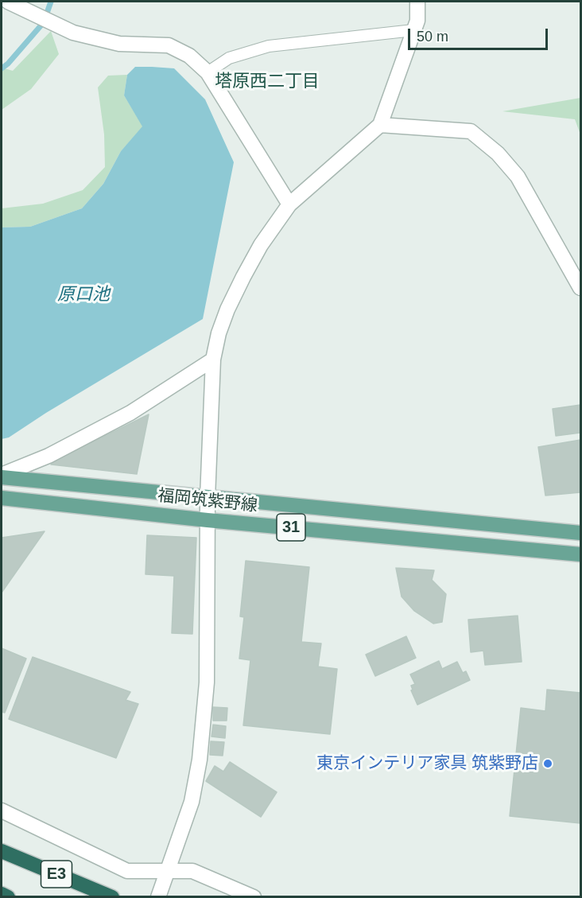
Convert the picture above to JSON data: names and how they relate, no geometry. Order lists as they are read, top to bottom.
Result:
{
  "streets": {
    "highway": ["E3"],
    "main road": ["福岡筑紫野線", "31"]
  },
  "districts": ["塔原西二丁目"],
  "water": ["原口池"],
  "places": ["東京インテリア家具 筑紫野店"],
  "scale_bar": "50 m"
}
